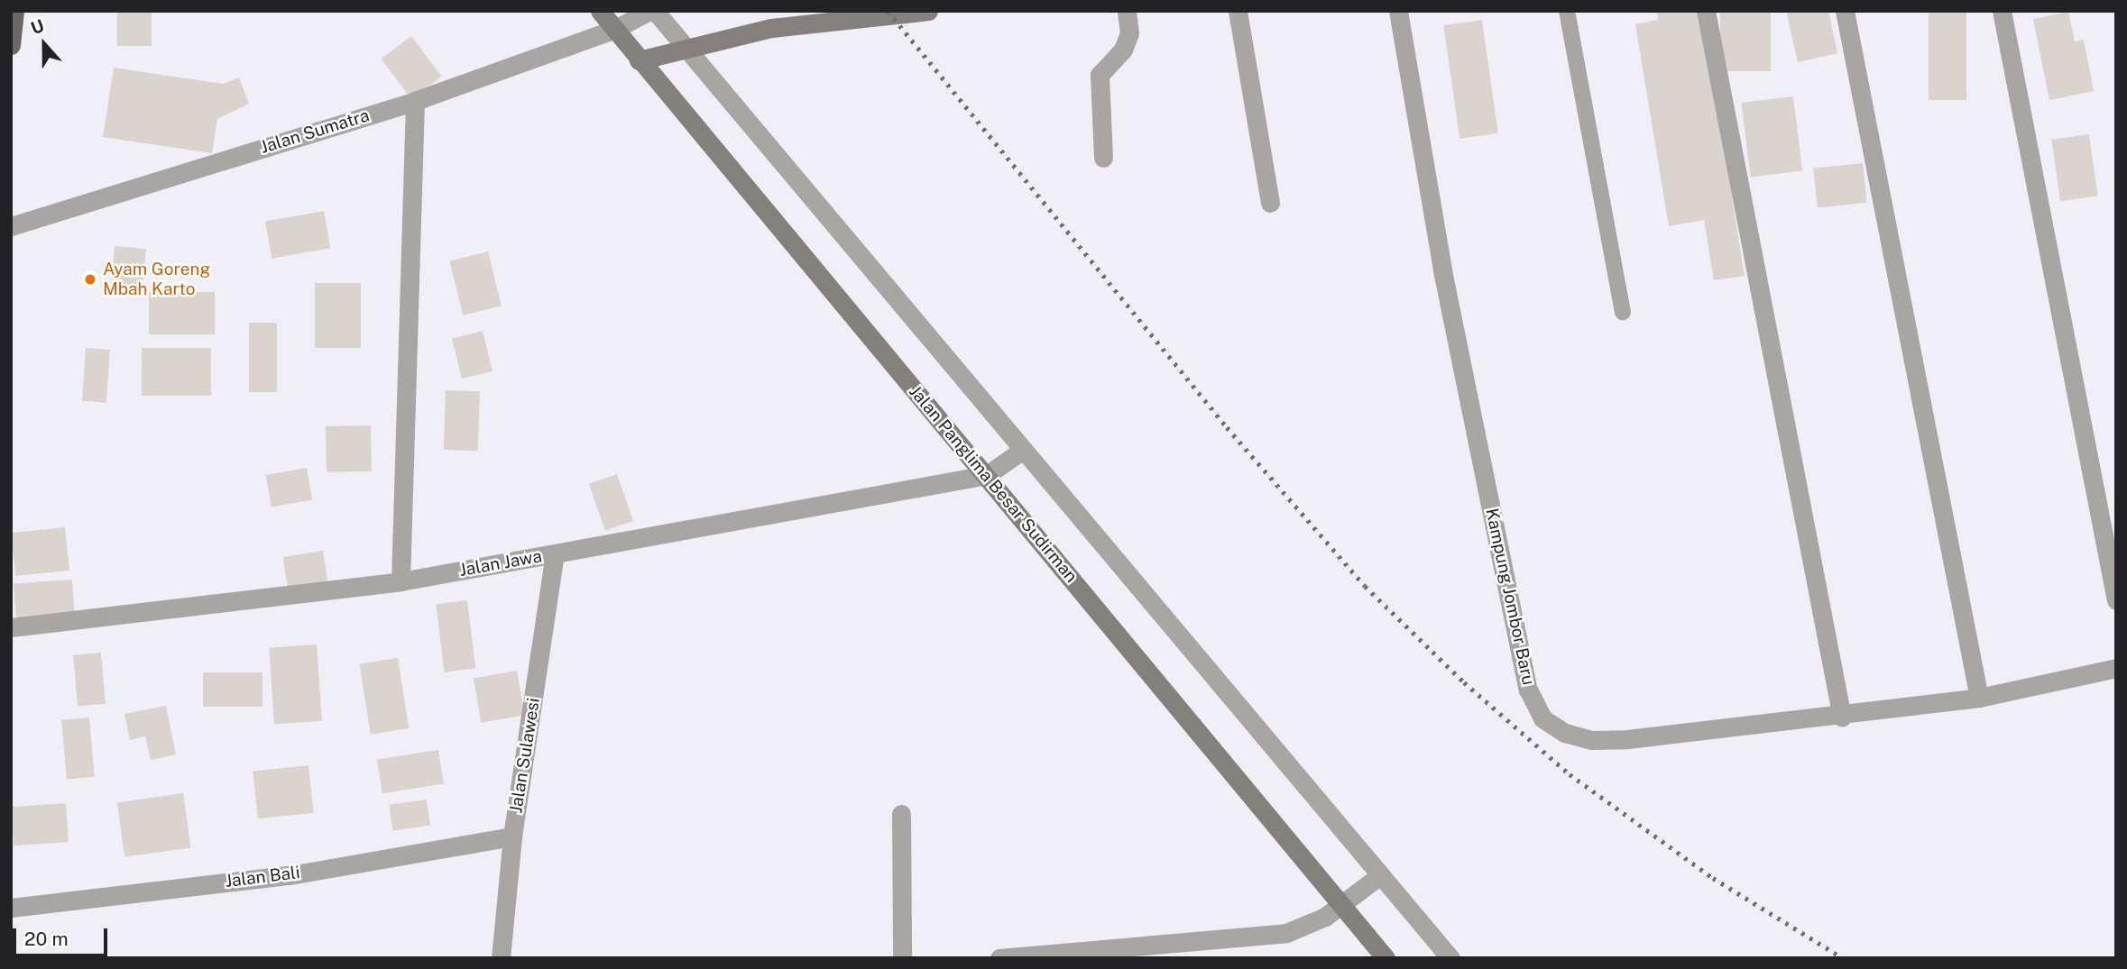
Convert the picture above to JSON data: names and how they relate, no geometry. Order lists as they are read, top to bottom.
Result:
{
  "streets": {
    "main road": ["Jalan Panglima Besar Sudirman"],
    "street": [
      "Jalan Sumatra",
      "Jalan Jawa",
      "Kampung Jombor Baru",
      "Jalan Sulawesi",
      "Jalan Bali"
    ]
  },
  "crossings": [
    ["Jalan Sumatra", "Jalan Panglima Besar Sudirman"],
    ["Jalan Panglima Besar Sudirman", "Jalan Jawa"],
    ["Jalan Jawa", "Jalan Sulawesi"],
    ["Jalan Sulawesi", "Jalan Bali"]
  ],
  "places": ["Ayam Goreng Mbah Karto"],
  "scale_bar": "20 m",
  "north": "top"
}
